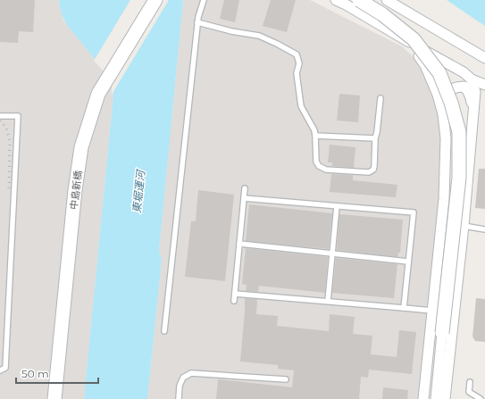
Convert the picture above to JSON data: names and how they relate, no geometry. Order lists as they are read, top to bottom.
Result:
{
  "streets": {
    "street": ["中島新橋"]
  },
  "water": ["東堀運河"],
  "scale_bar": "50 m"
}
